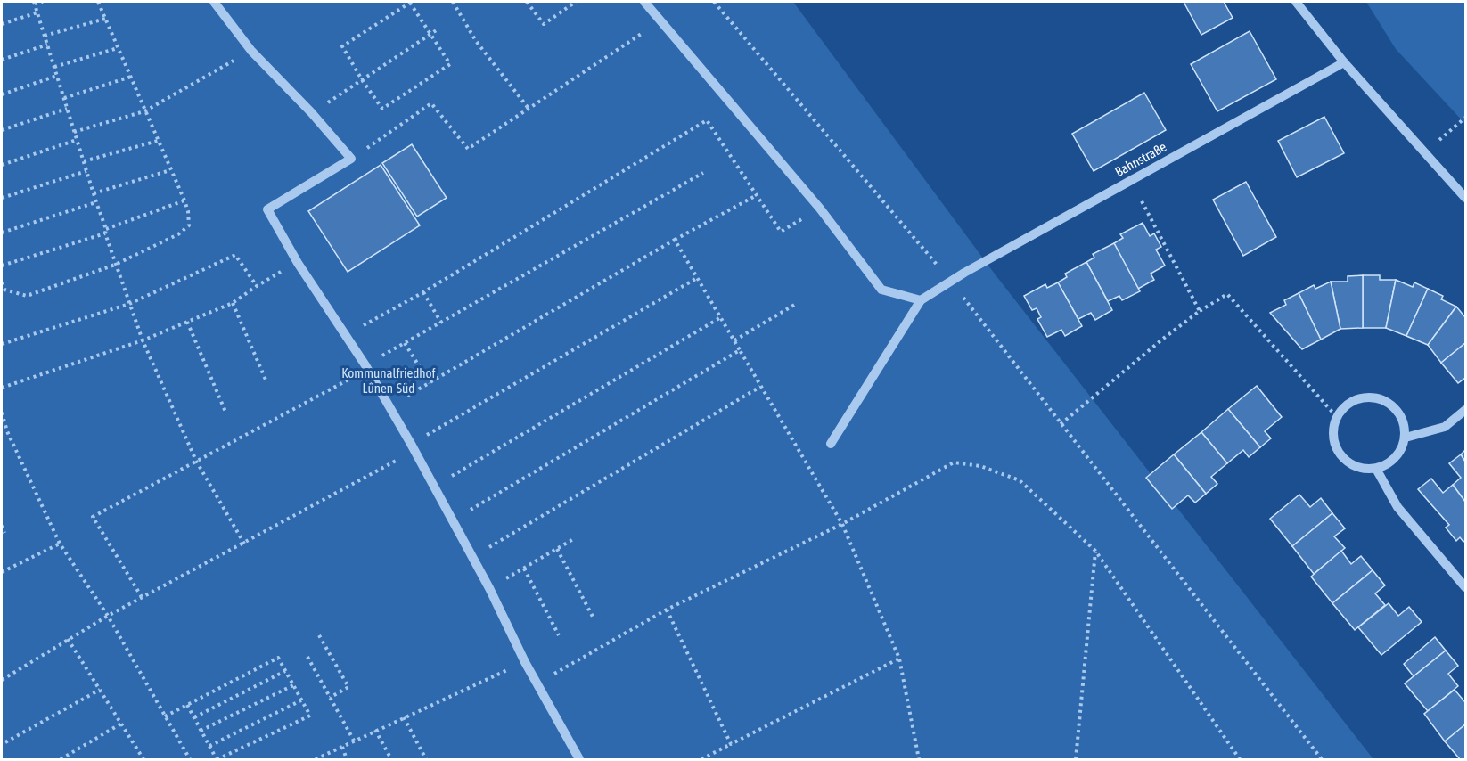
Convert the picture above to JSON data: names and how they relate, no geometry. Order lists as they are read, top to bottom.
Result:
{
  "streets": {
    "street": ["Bahnstraße"]
  },
  "parks": ["Kommunalfriedhof Lünen-Süd"]
}
